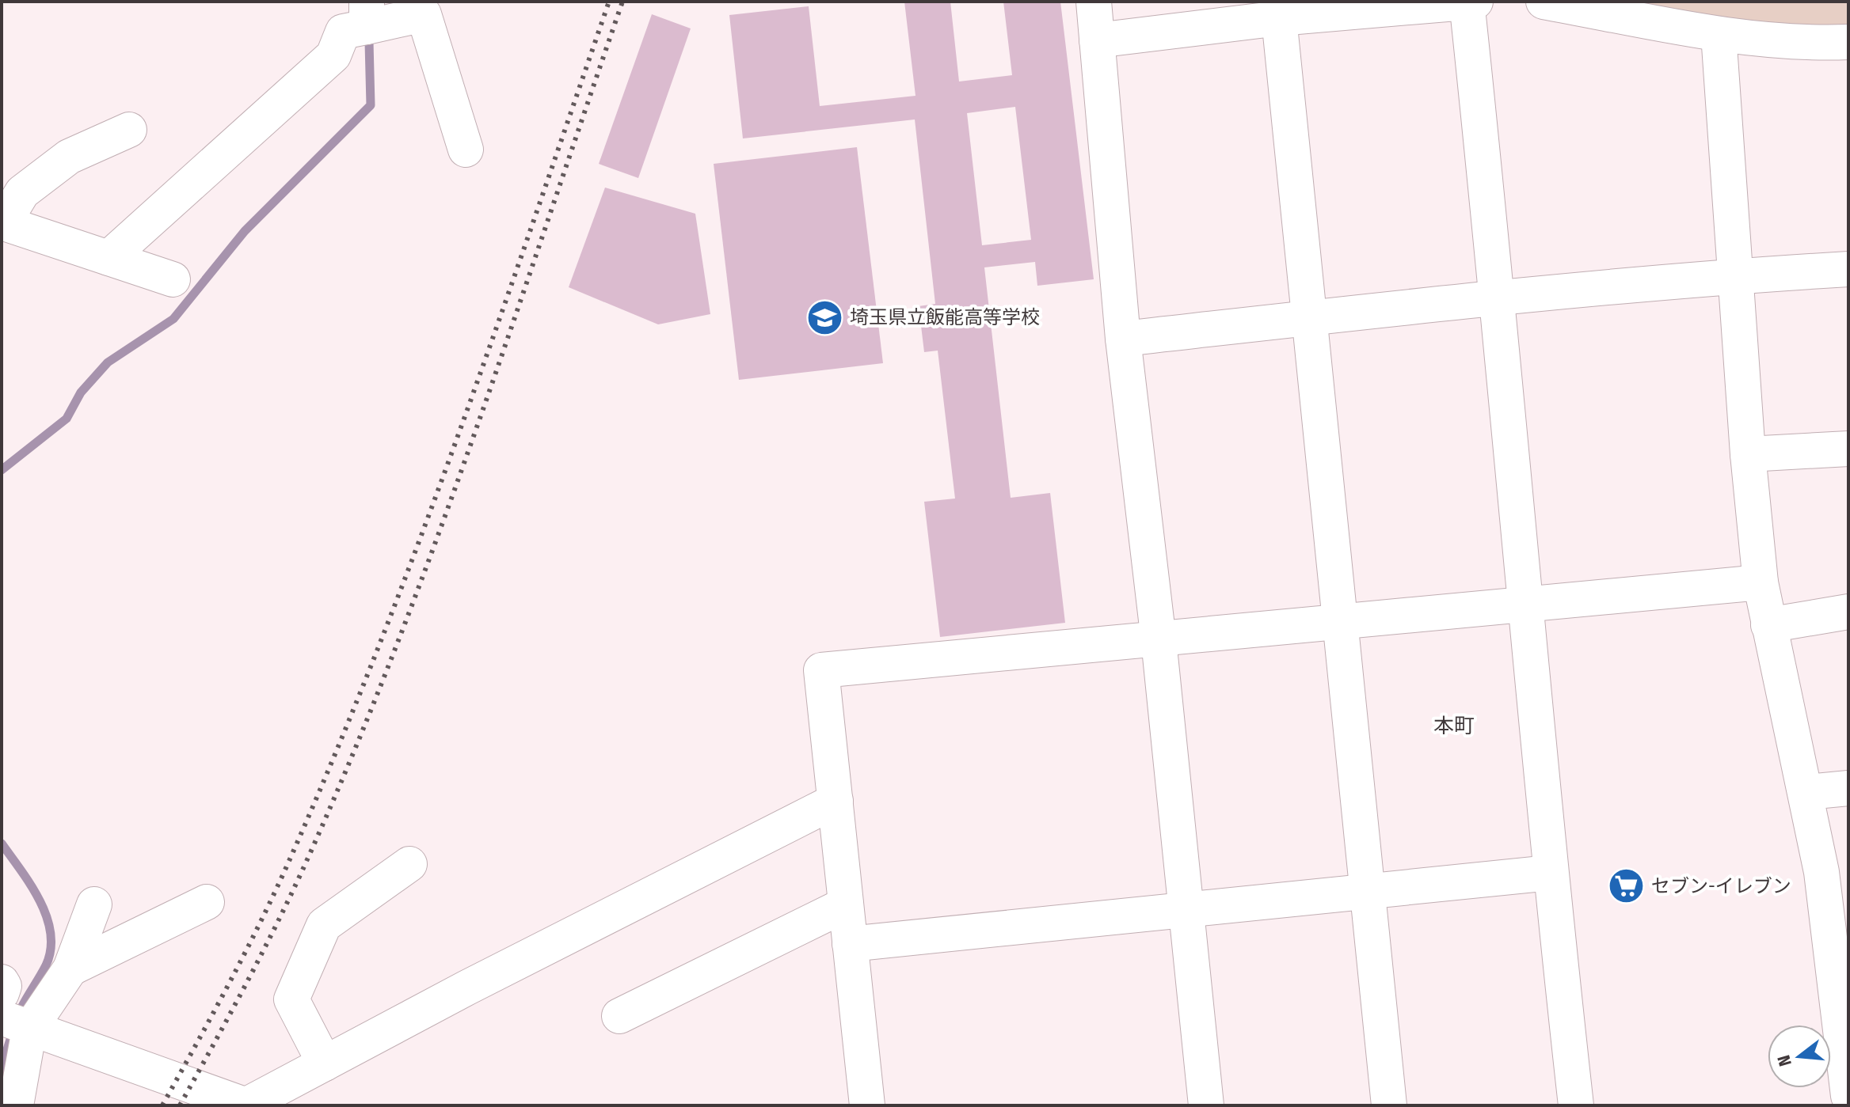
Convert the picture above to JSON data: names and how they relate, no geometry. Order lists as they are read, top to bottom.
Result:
{
  "districts": ["本町"],
  "places": {
    "school or university": ["埼玉県立飯能高等学校"],
    "supermarket": ["セブン-イレブン"]
  },
  "north": "left"
}
